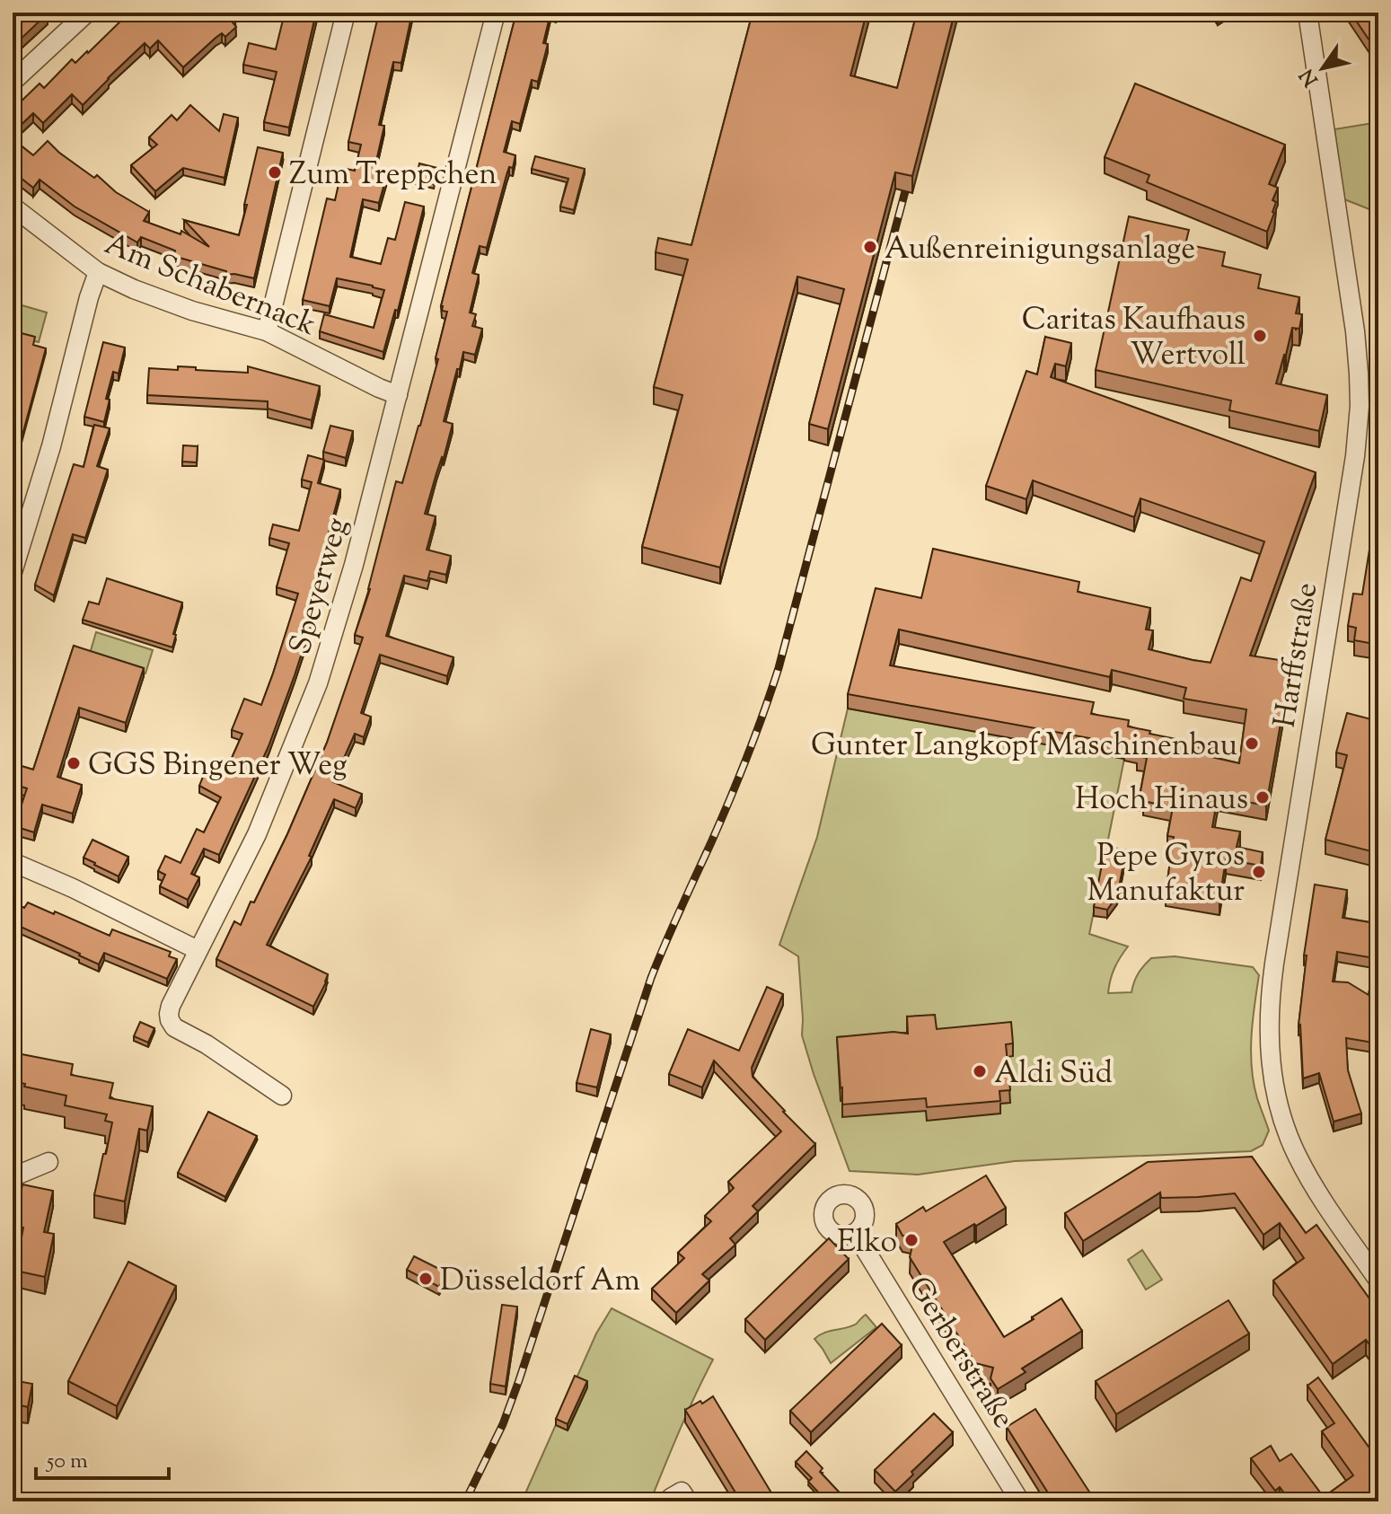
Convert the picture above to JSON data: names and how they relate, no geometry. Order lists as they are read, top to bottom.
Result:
{
  "streets": {
    "street": [
      "Am Schabernack",
      "Speyerweg",
      "Harffstraße",
      "Gerberstraße"
    ]
  },
  "crossings": [
    ["Am Schabernack", "Speyerweg"]
  ],
  "places": [
    "Zum Treppchen",
    "Außenreinigungsanlage",
    "Caritas Kaufhaus Wertvoll",
    "Gunter Langkopf Maschinenbau",
    "GGS Bingener Weg",
    "Hoch Hinaus",
    "Pepe Gyros Manufaktur",
    "Aldi Süd",
    "Elko",
    "Düsseldorf Am"
  ],
  "scale_bar": "50 m",
  "north": "bottom left"
}
